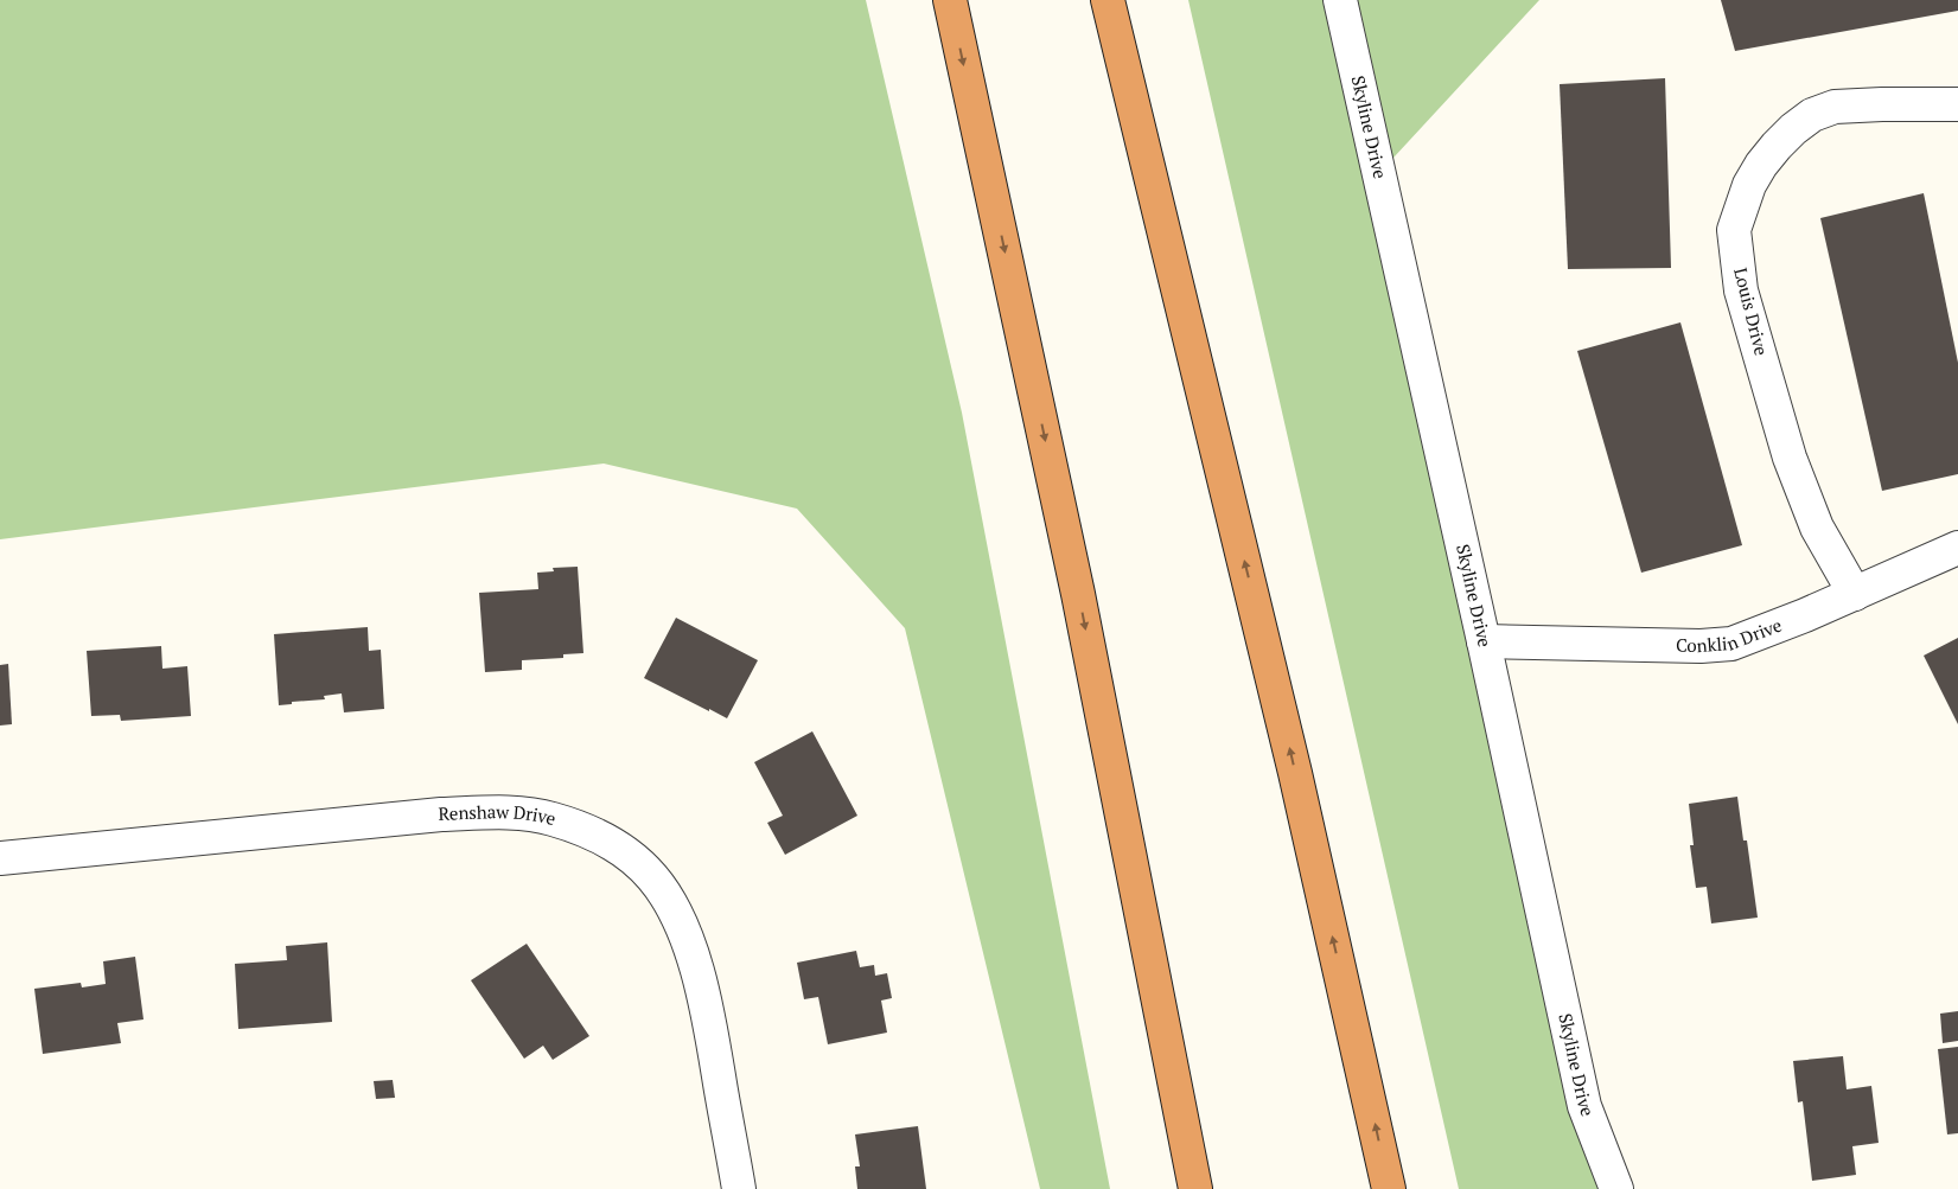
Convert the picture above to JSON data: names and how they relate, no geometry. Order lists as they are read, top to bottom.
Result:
{
  "streets": {
    "street": [
      "Skyline Drive",
      "Louis Drive",
      "Conklin Drive",
      "Renshaw Drive"
    ]
  },
  "crossings": [
    ["Skyline Drive", "Conklin Drive"],
    ["Louis Drive", "Conklin Drive"]
  ]
}
